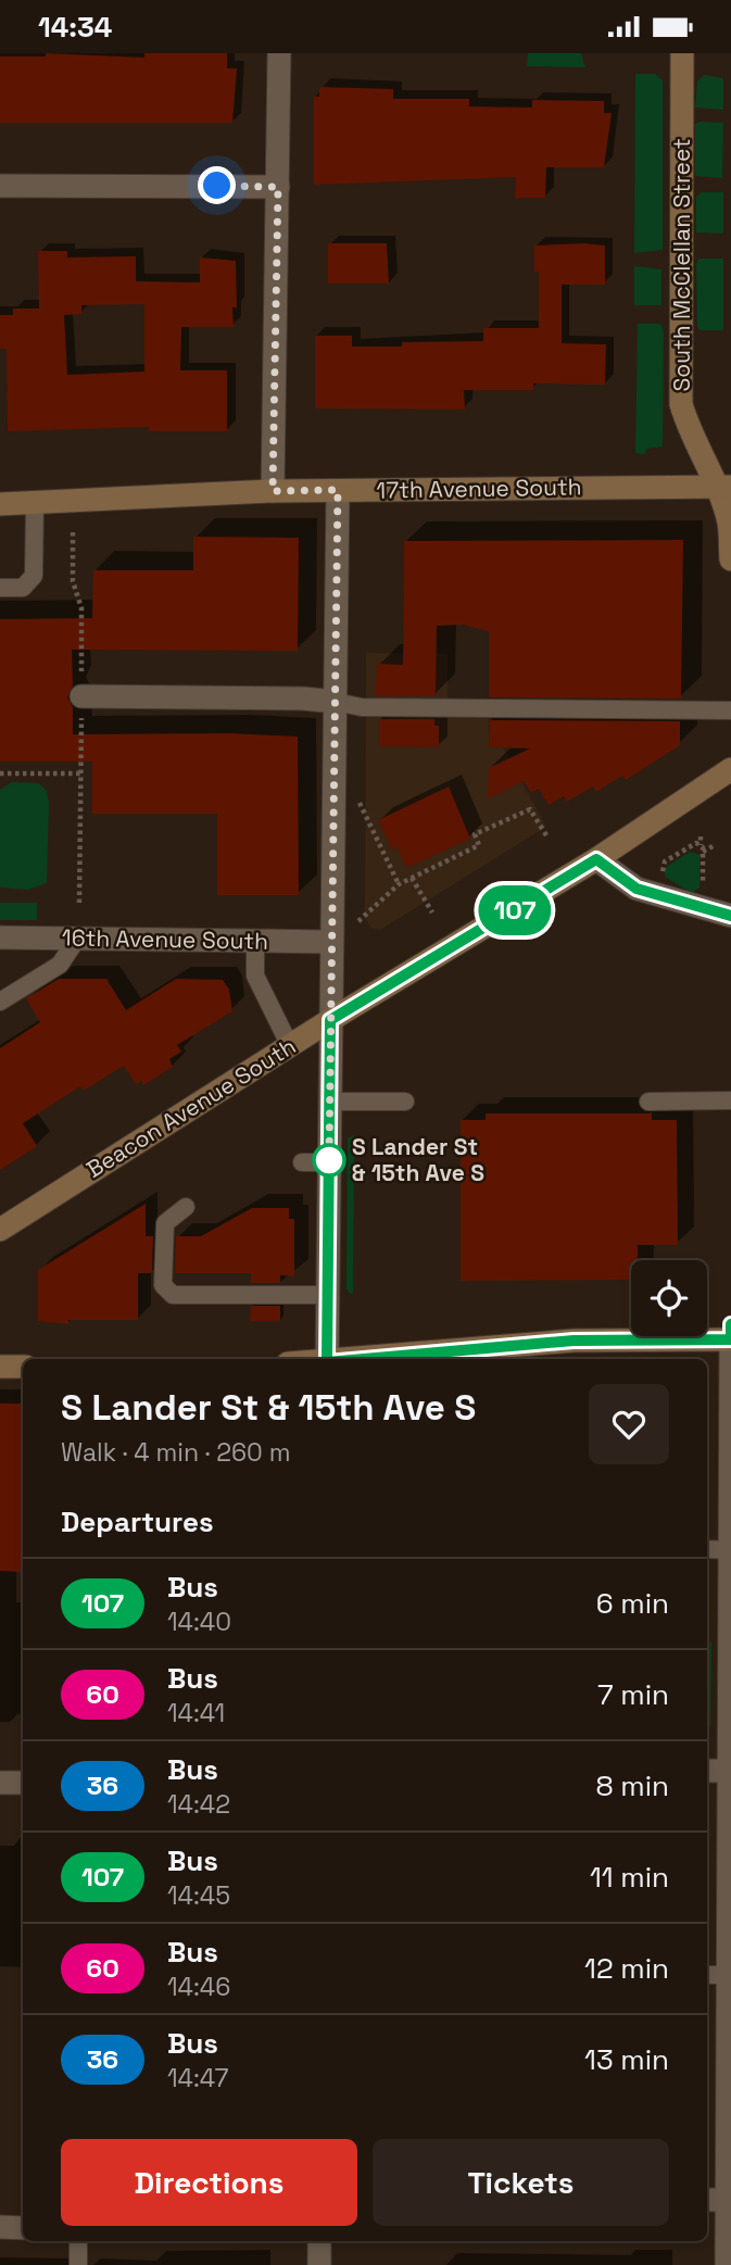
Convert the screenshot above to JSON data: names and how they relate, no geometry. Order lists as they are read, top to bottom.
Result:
{
  "streets": {
    "main road": ["South McClellan Street", "17th Avenue South", "Beacon Avenue South"],
    "street": ["16th Avenue South"]
  },
  "crossings": [
    ["South McClellan Street", "17th Avenue South"]
  ],
  "places": ["S Lander St & 15th Ave S"],
  "lines": ["bus line 107"],
  "page": {
    "status": "14:34",
    "on_map": "107",
    "heading": [
      ["S Lander St & 15th Ave S", "Walk · 4 min · 260 m"],
      "Departures"
    ],
    "list": [
      {
        "mark": "107",
        "name": "Bus",
        "note": "14:40",
        "value": "6 min"
      },
      {
        "mark": "60",
        "name": "Bus",
        "note": "14:41",
        "value": "7 min"
      },
      {
        "mark": "36",
        "name": "Bus",
        "note": "14:42",
        "value": "8 min"
      },
      {
        "mark": "107",
        "name": "Bus",
        "note": "14:45",
        "value": "11 min"
      },
      {
        "mark": "60",
        "name": "Bus",
        "note": "14:46",
        "value": "12 min"
      },
      {
        "mark": "36",
        "name": "Bus",
        "note": "14:47",
        "value": "13 min"
      }
    ],
    "buttons": ["Directions", "Tickets"]
  }
}
